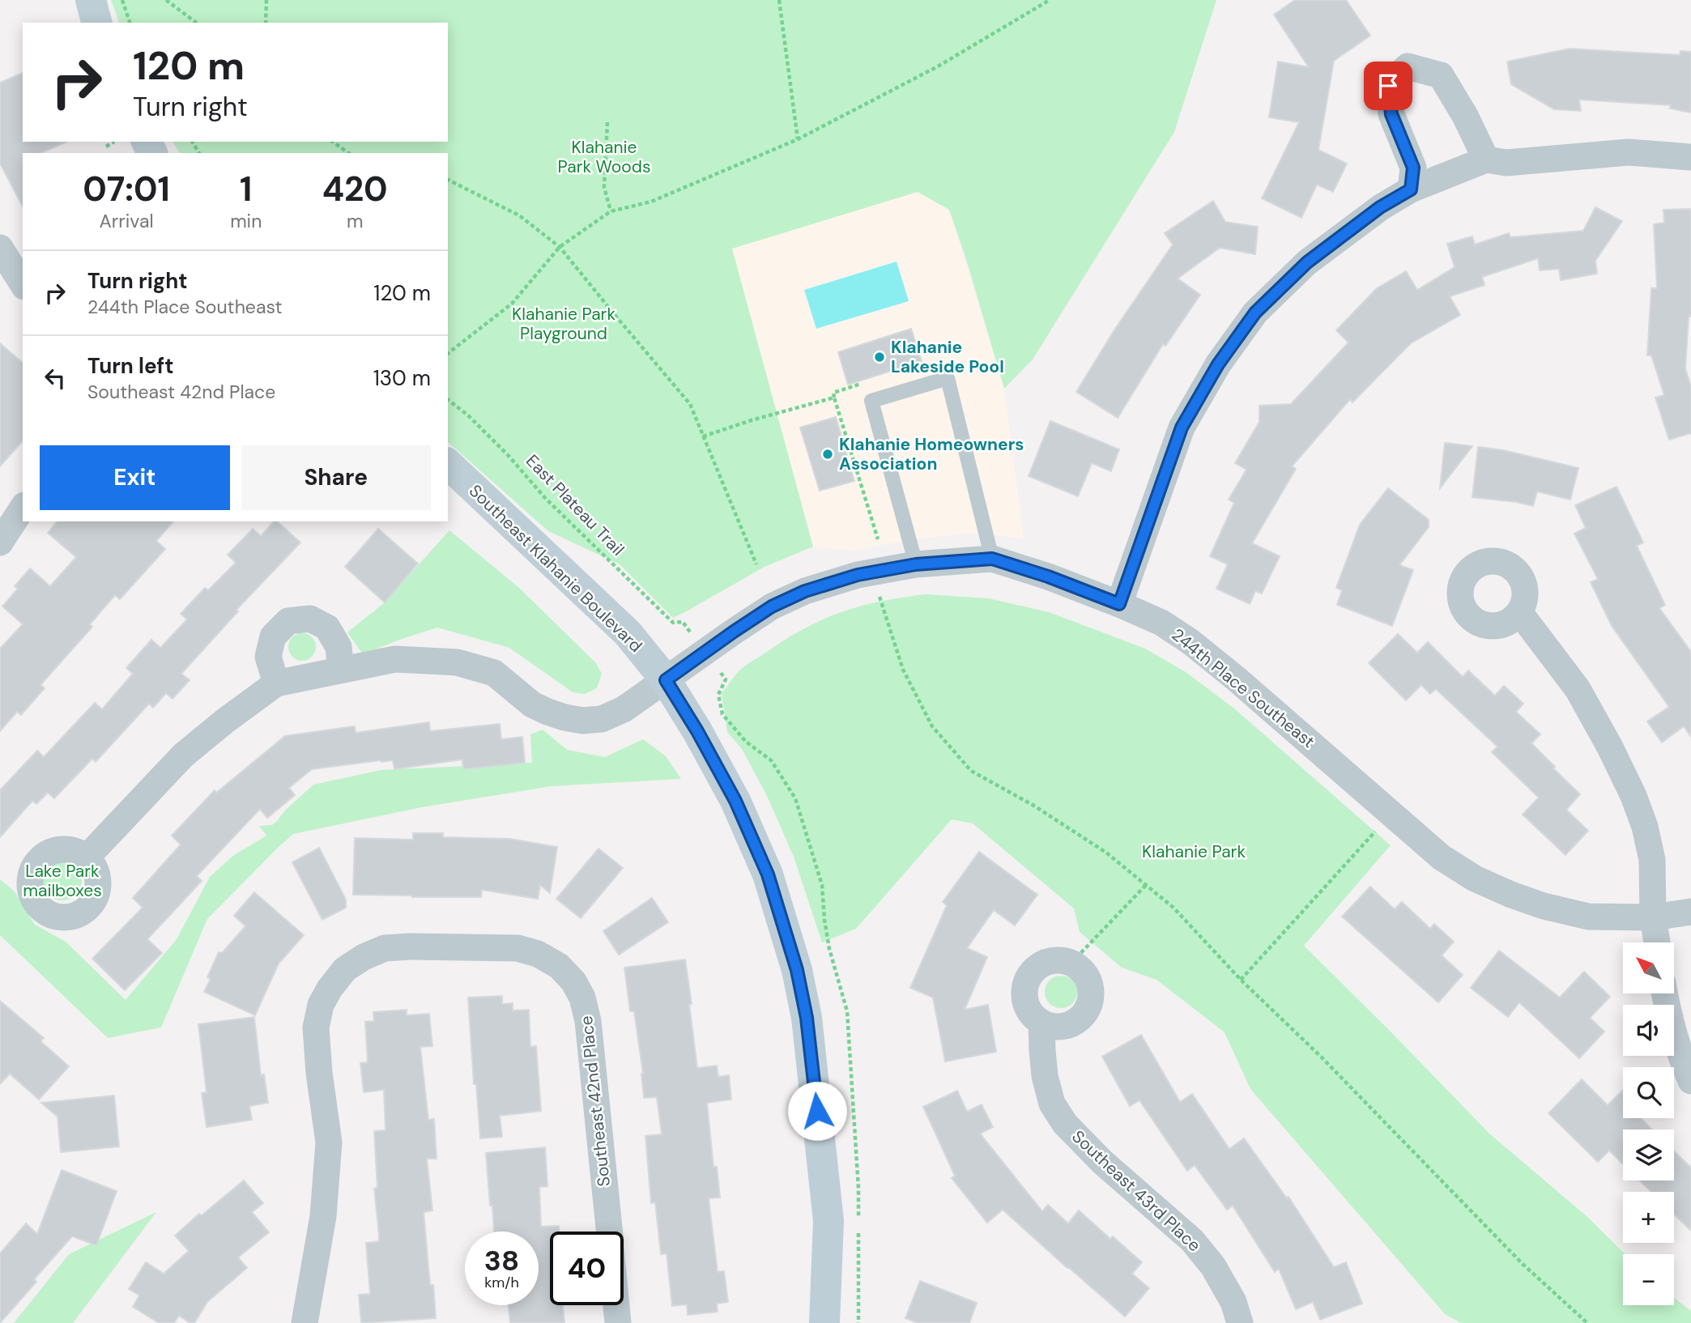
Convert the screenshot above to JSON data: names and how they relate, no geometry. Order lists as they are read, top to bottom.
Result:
{
  "streets": {
    "street": [
      "Southeast Klahanie Boulevard",
      "244th Place Southeast",
      "Southeast 42nd Place",
      "Southeast 43rd Place"
    ],
    "path": ["East Plateau Trail"]
  },
  "crossings": [
    ["Southeast Klahanie Boulevard", "244th Place Southeast"]
  ],
  "parks": [
    "Klahanie Park Woods",
    "Klahanie Park Playground",
    "Klahanie Park",
    "Lake Park mailboxes"
  ],
  "places": ["Klahanie Lakeside Pool", "Klahanie Homeowners Association"],
  "north": "top left",
  "page": {
    "turn": ["120 m", "Turn right"],
    "eta": [
      "07:01",
      "Arrival",
      "1",
      "min",
      "420",
      "m"
    ],
    "list": [
      {
        "name": "Turn right",
        "note": "244th Place Southeast",
        "value": "120 m"
      },
      {
        "name": "Turn left",
        "note": "Southeast 42nd Place",
        "value": "130 m"
      }
    ],
    "buttons": ["Exit", "Share"],
    "map_buttons": ["+", "−"],
    "speed": "38 km/h",
    "limit": "40"
  }
}
